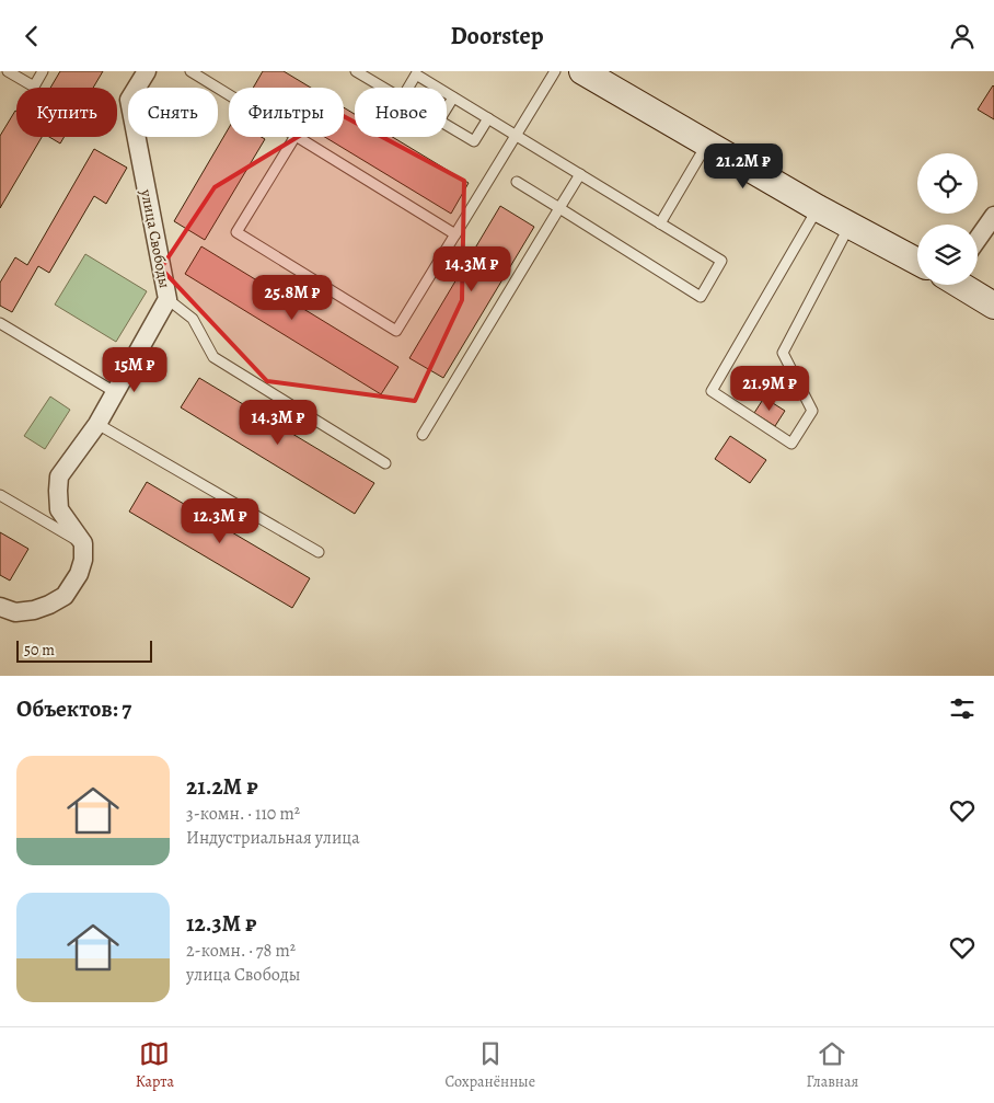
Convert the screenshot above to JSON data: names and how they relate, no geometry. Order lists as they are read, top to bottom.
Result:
{
  "streets": {
    "street": ["улица Свободы"]
  },
  "scale_bar": "50 m",
  "page": {
    "header": "Doorstep",
    "chip": [
      "Купить",
      "Снять",
      "Фильтры",
      "Новое"
    ],
    "price": [
      "21.2M ₽",
      "14.3M ₽",
      "25.8M ₽",
      "15M ₽",
      "21.9M ₽",
      "14.3M ₽",
      "12.3M ₽"
    ],
    "scale": "50 m",
    "heading": "Объектов: 7",
    "list": [
      {
        "name": "21.2M ₽",
        "note": "3-комн. · 110 m² · Индустриальная улица"
      },
      {
        "name": "12.3M ₽",
        "note": "2-комн. · 78 m² · улица Свободы"
      }
    ],
    "tabs": ["Карта", "Сохранённые", "Главная"]
  }
}
